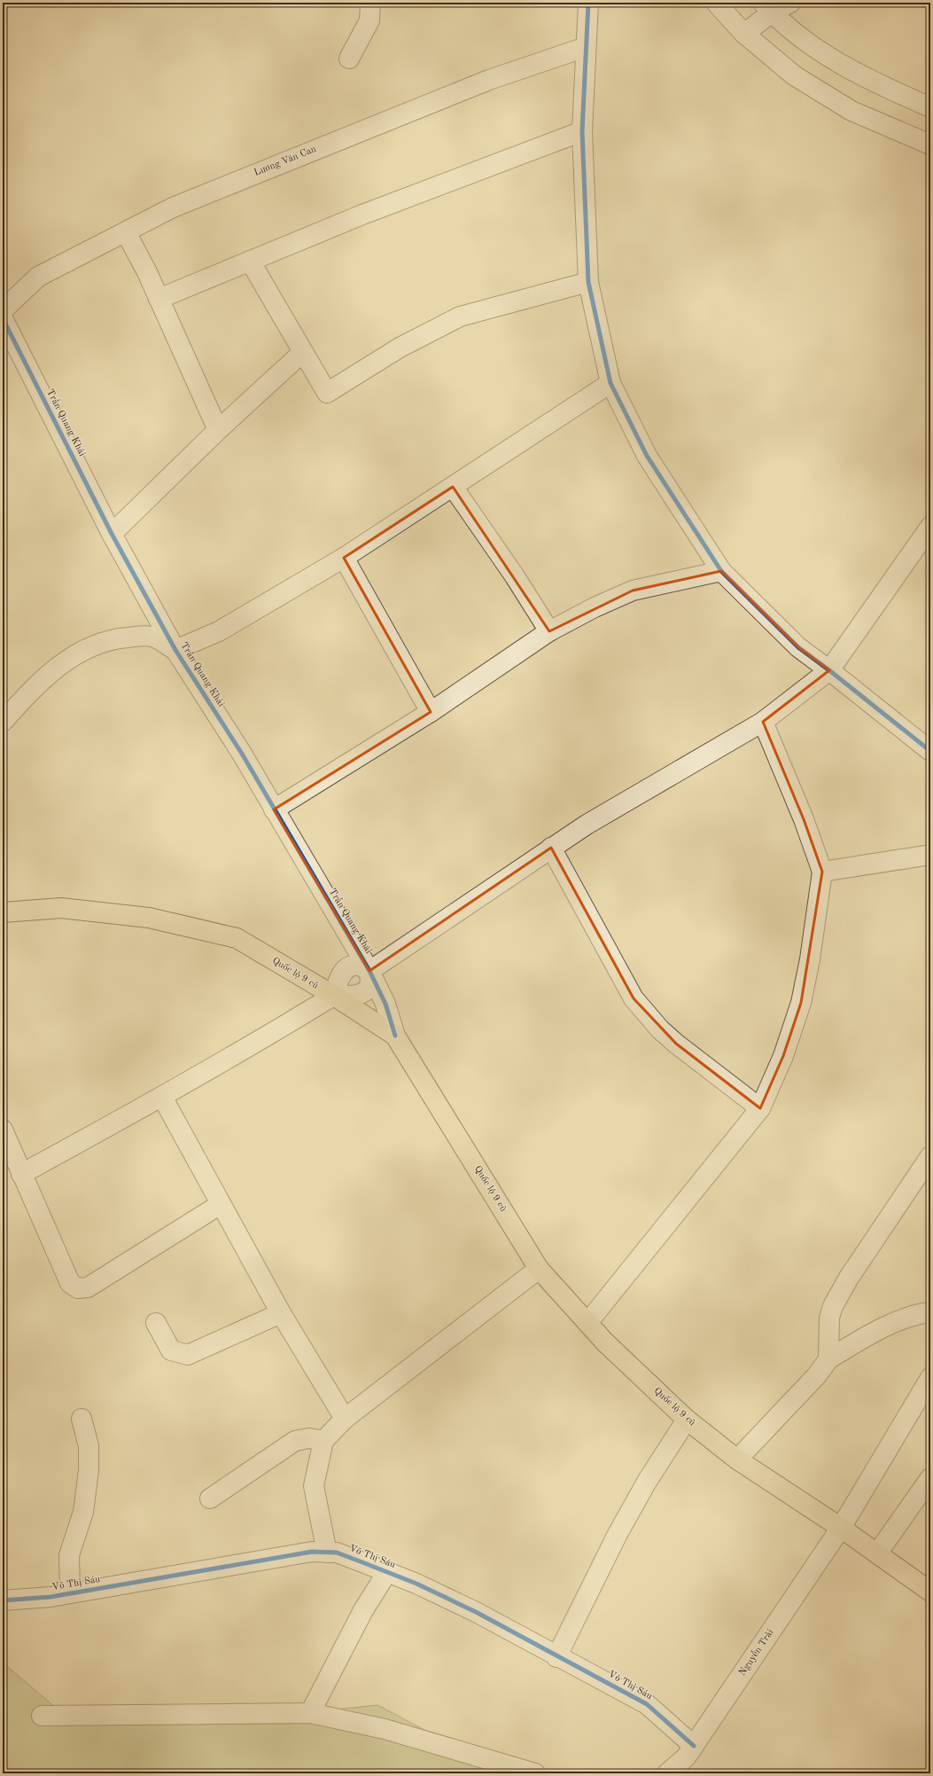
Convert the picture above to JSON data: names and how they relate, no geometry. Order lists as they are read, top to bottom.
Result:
{
  "streets": {
    "main road": ["Quốc lộ 9 cũ"],
    "street": [
      "Lương Văn Can",
      "Trần Quang Khải",
      "Võ Thị Sáu",
      "Nguyễn Trãi"
    ]
  },
  "crossings": [
    ["Trần Quang Khải", "Quốc lộ 9 cũ"],
    ["Quốc lộ 9 cũ", "Nguyễn Trãi"],
    ["Võ Thị Sáu", "Nguyễn Trãi"]
  ]
}
